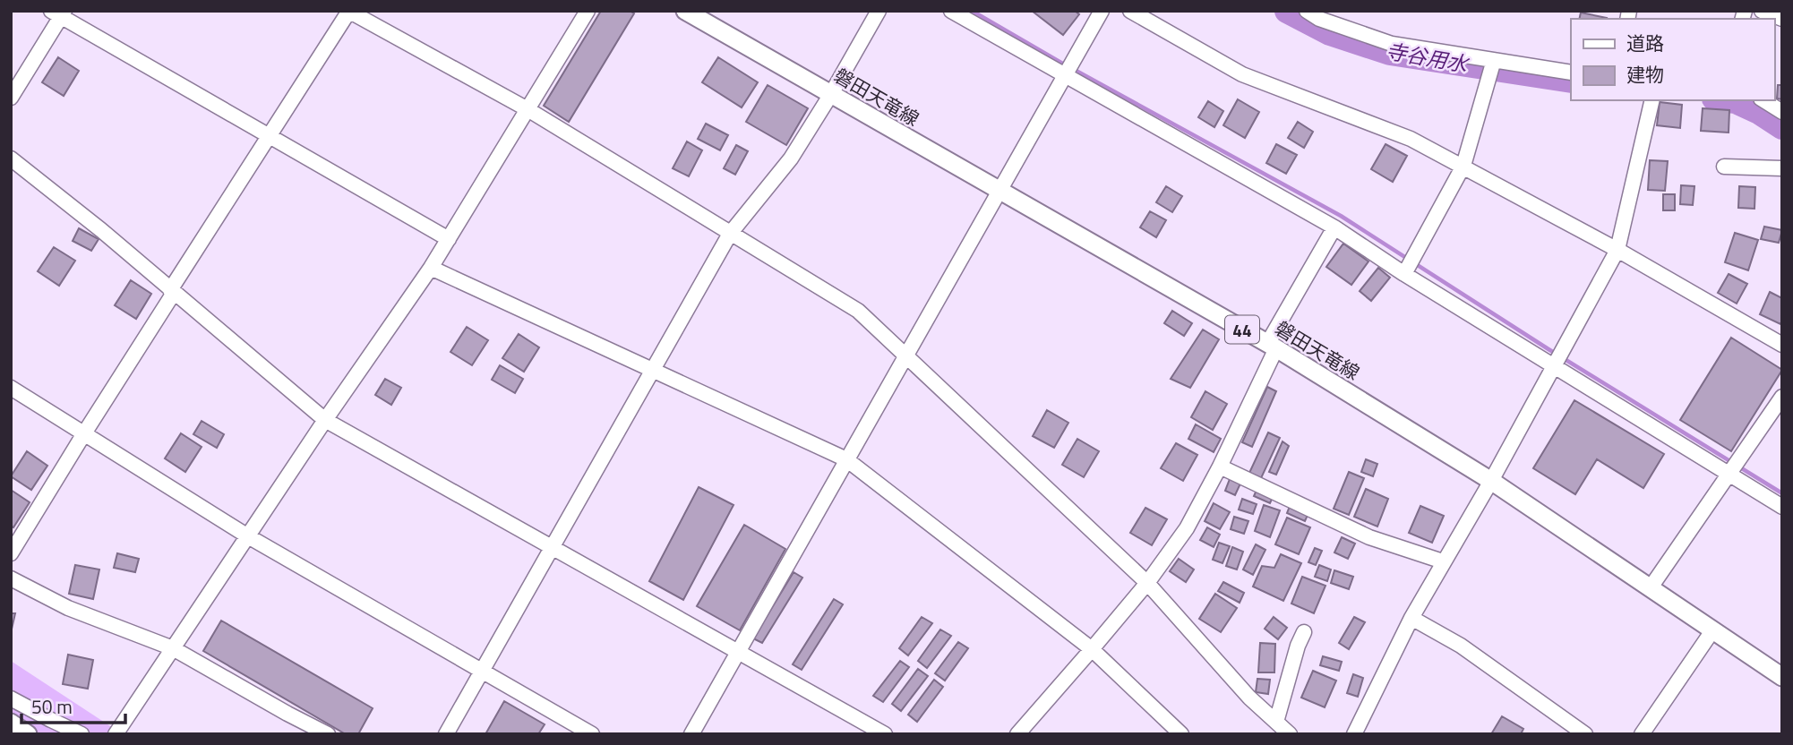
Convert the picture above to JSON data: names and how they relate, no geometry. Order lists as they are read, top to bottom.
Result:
{
  "streets": {
    "main road": ["磐田天竜線", "44"]
  },
  "water": ["寺谷用水"],
  "legend": ["道路", "建物"],
  "scale_bar": "50 m"
}
